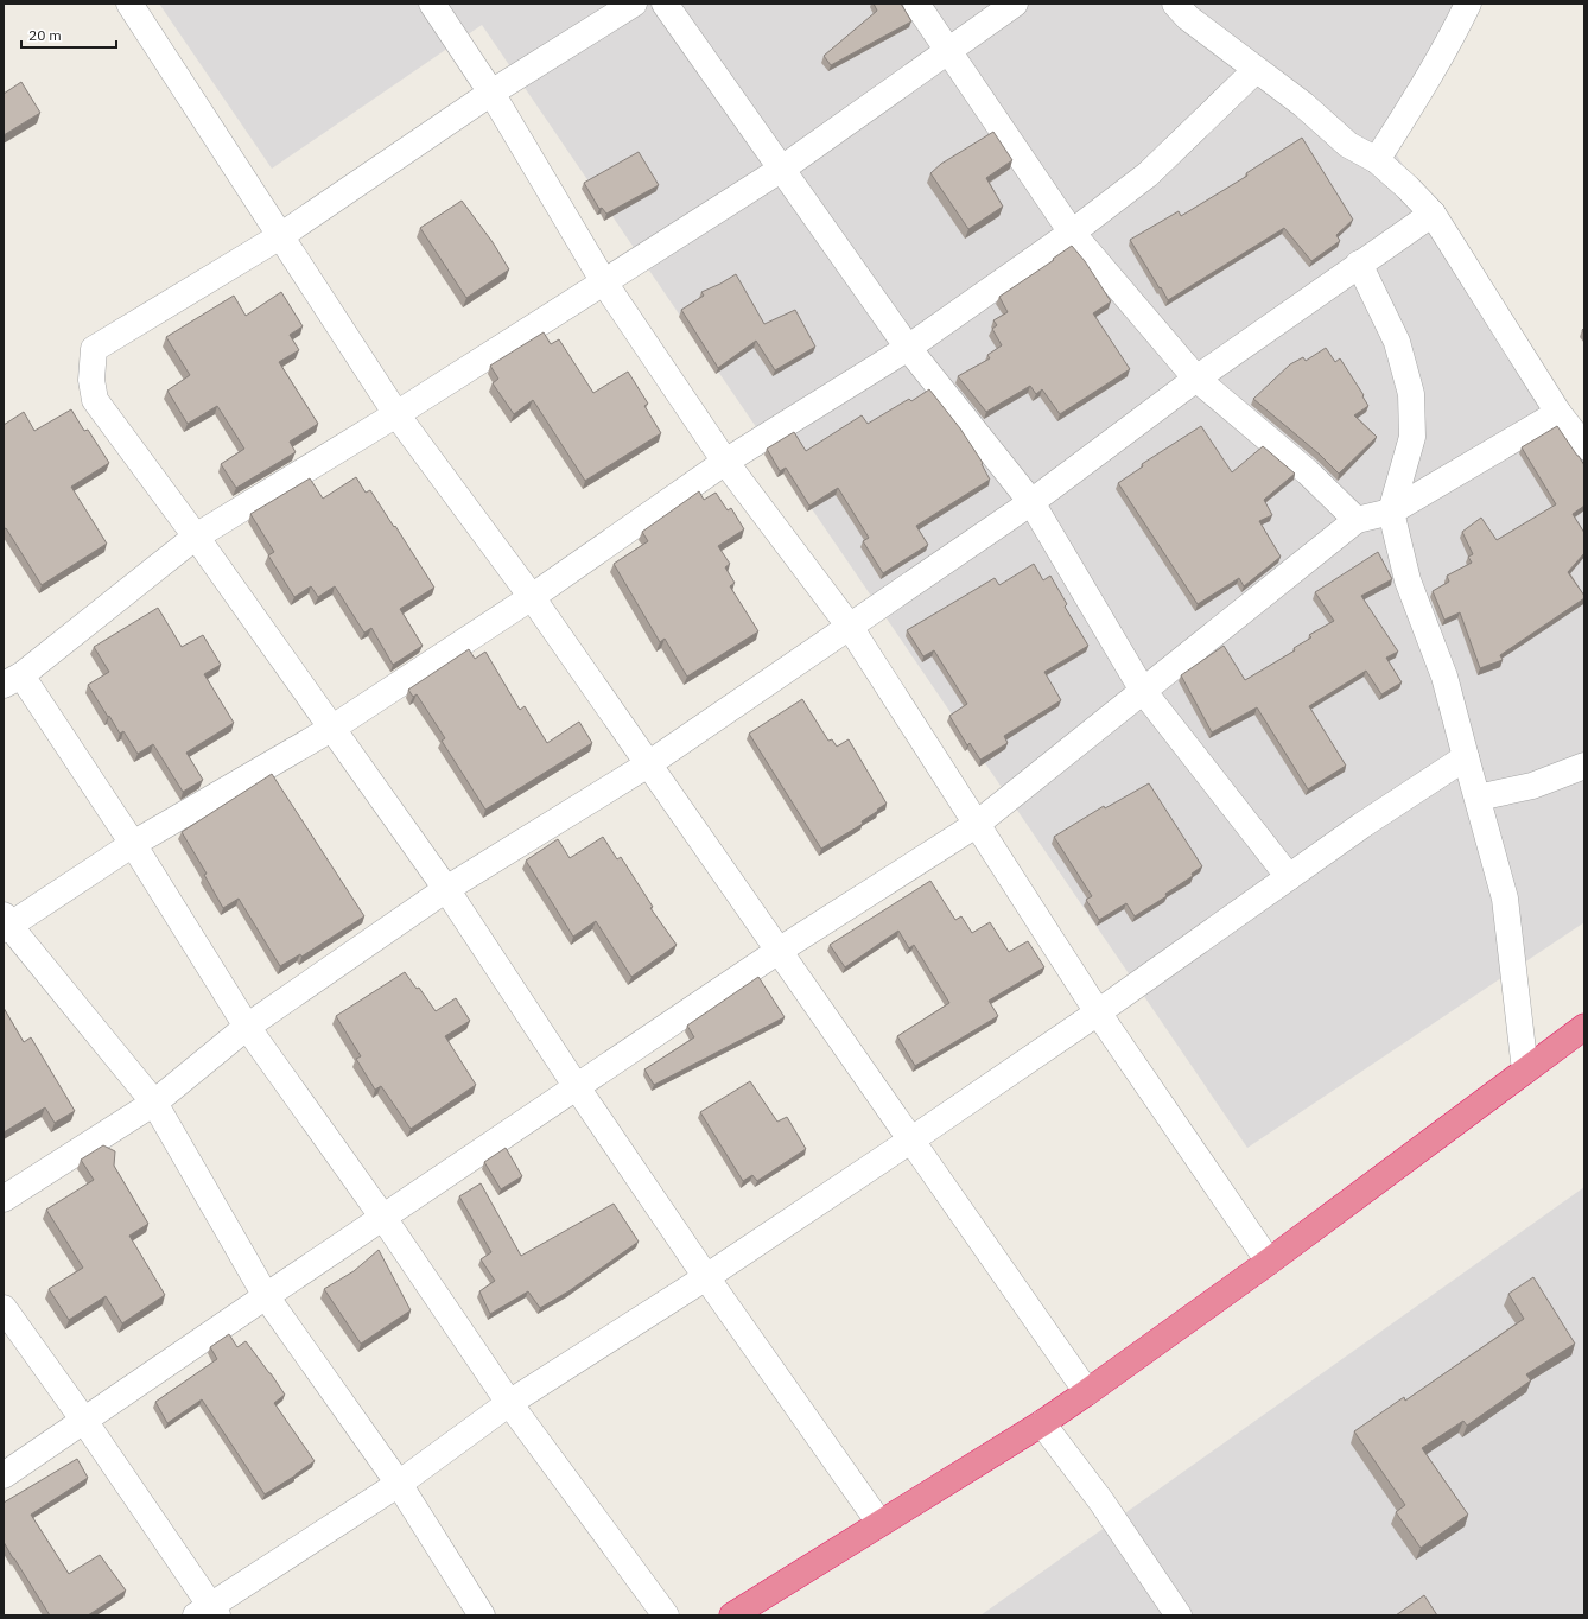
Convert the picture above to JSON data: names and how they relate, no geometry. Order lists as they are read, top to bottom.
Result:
{
  "scale_bar": "20 m"
}
